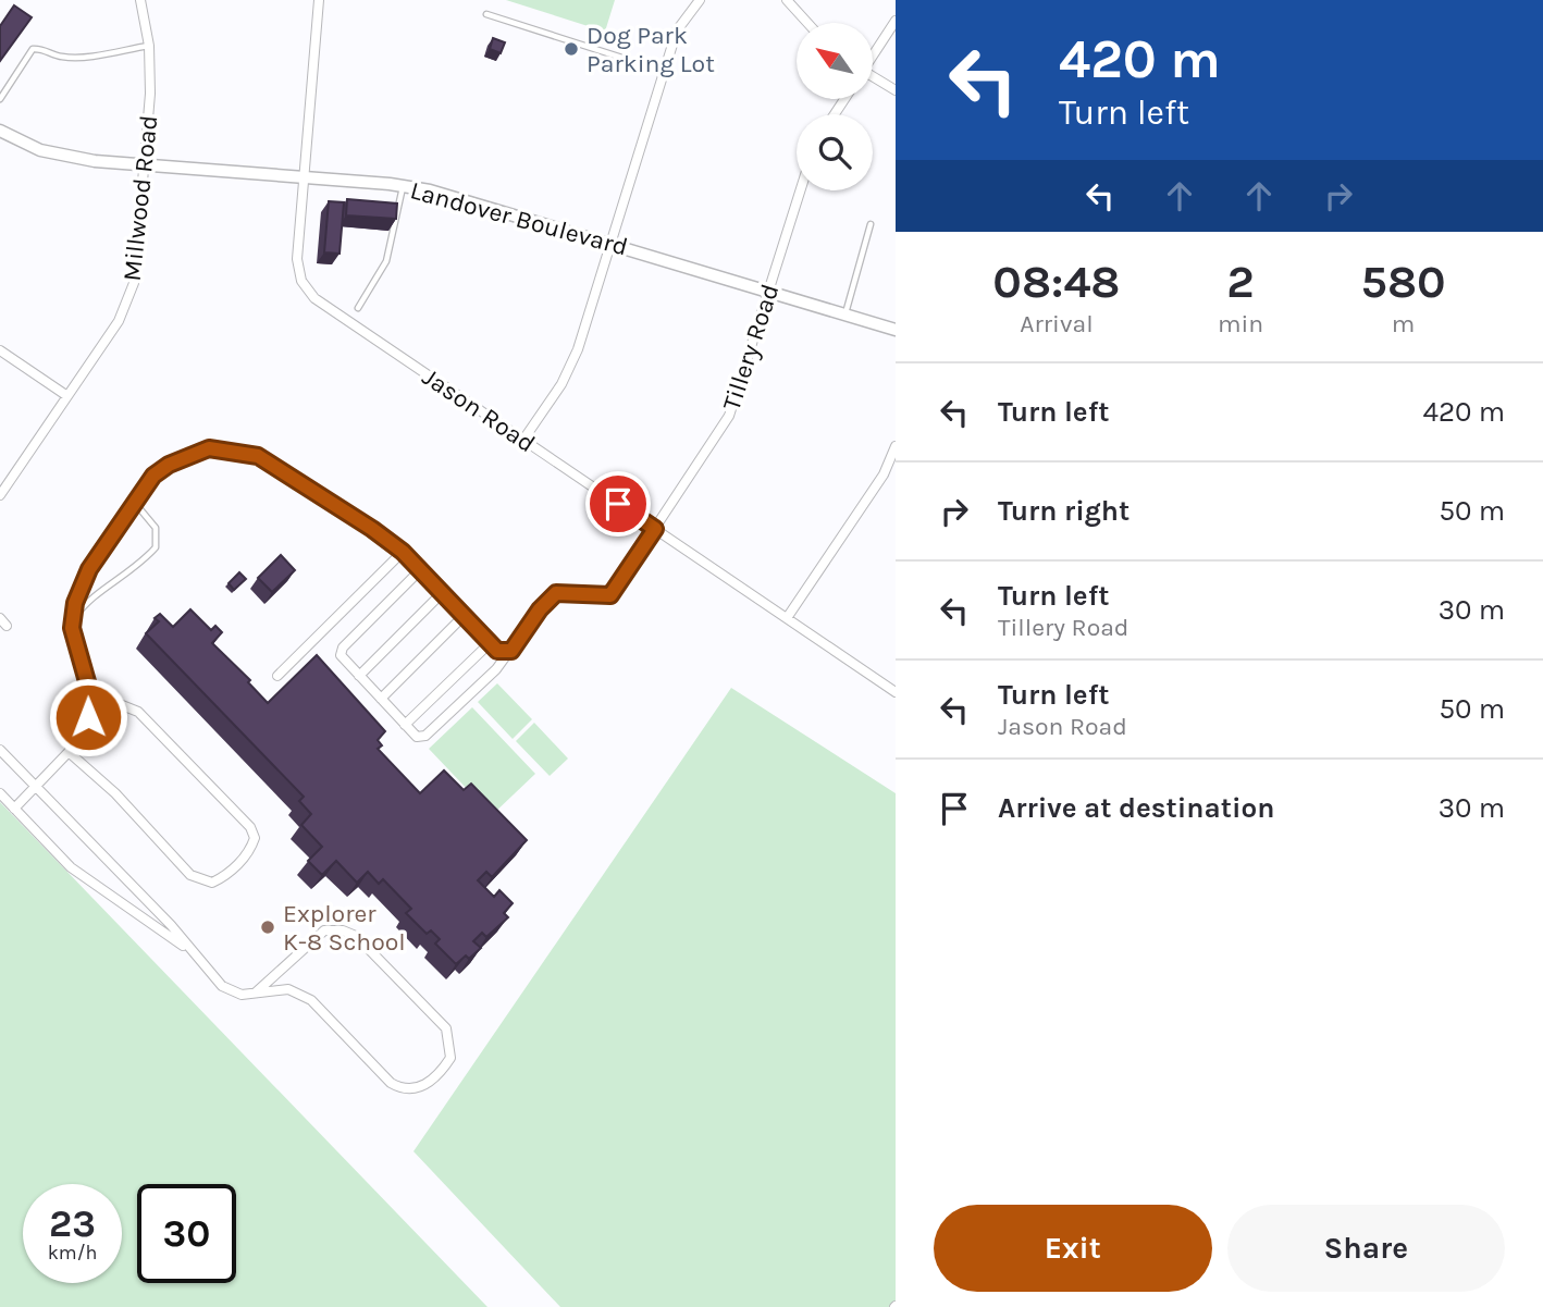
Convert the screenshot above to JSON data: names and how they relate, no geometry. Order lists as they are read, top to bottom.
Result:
{
  "streets": {
    "street": [
      "Millwood Road",
      "Landover Boulevard",
      "Tillery Road",
      "Jason Road"
    ]
  },
  "crossings": [
    ["Millwood Road", "Landover Boulevard"],
    ["Landover Boulevard", "Tillery Road"],
    ["Landover Boulevard", "Jason Road"],
    ["Tillery Road", "Jason Road"]
  ],
  "places": ["Dog Park Parking Lot", "Explorer K-8 School"],
  "north": "top left",
  "page": {
    "turn": ["420 m", "Turn left"],
    "eta": [
      "08:48",
      "Arrival",
      "2",
      "min",
      "580",
      "m"
    ],
    "list": [
      {
        "name": "Turn left",
        "value": "420 m"
      },
      {
        "name": "Turn right",
        "value": "50 m"
      },
      {
        "name": "Turn left",
        "note": "Tillery Road",
        "value": "30 m"
      },
      {
        "name": "Turn left",
        "note": "Jason Road",
        "value": "50 m"
      },
      {
        "name": "Arrive at destination",
        "value": "30 m"
      }
    ],
    "speed": "23 km/h",
    "limit": "30",
    "buttons": ["Exit", "Share"]
  }
}
